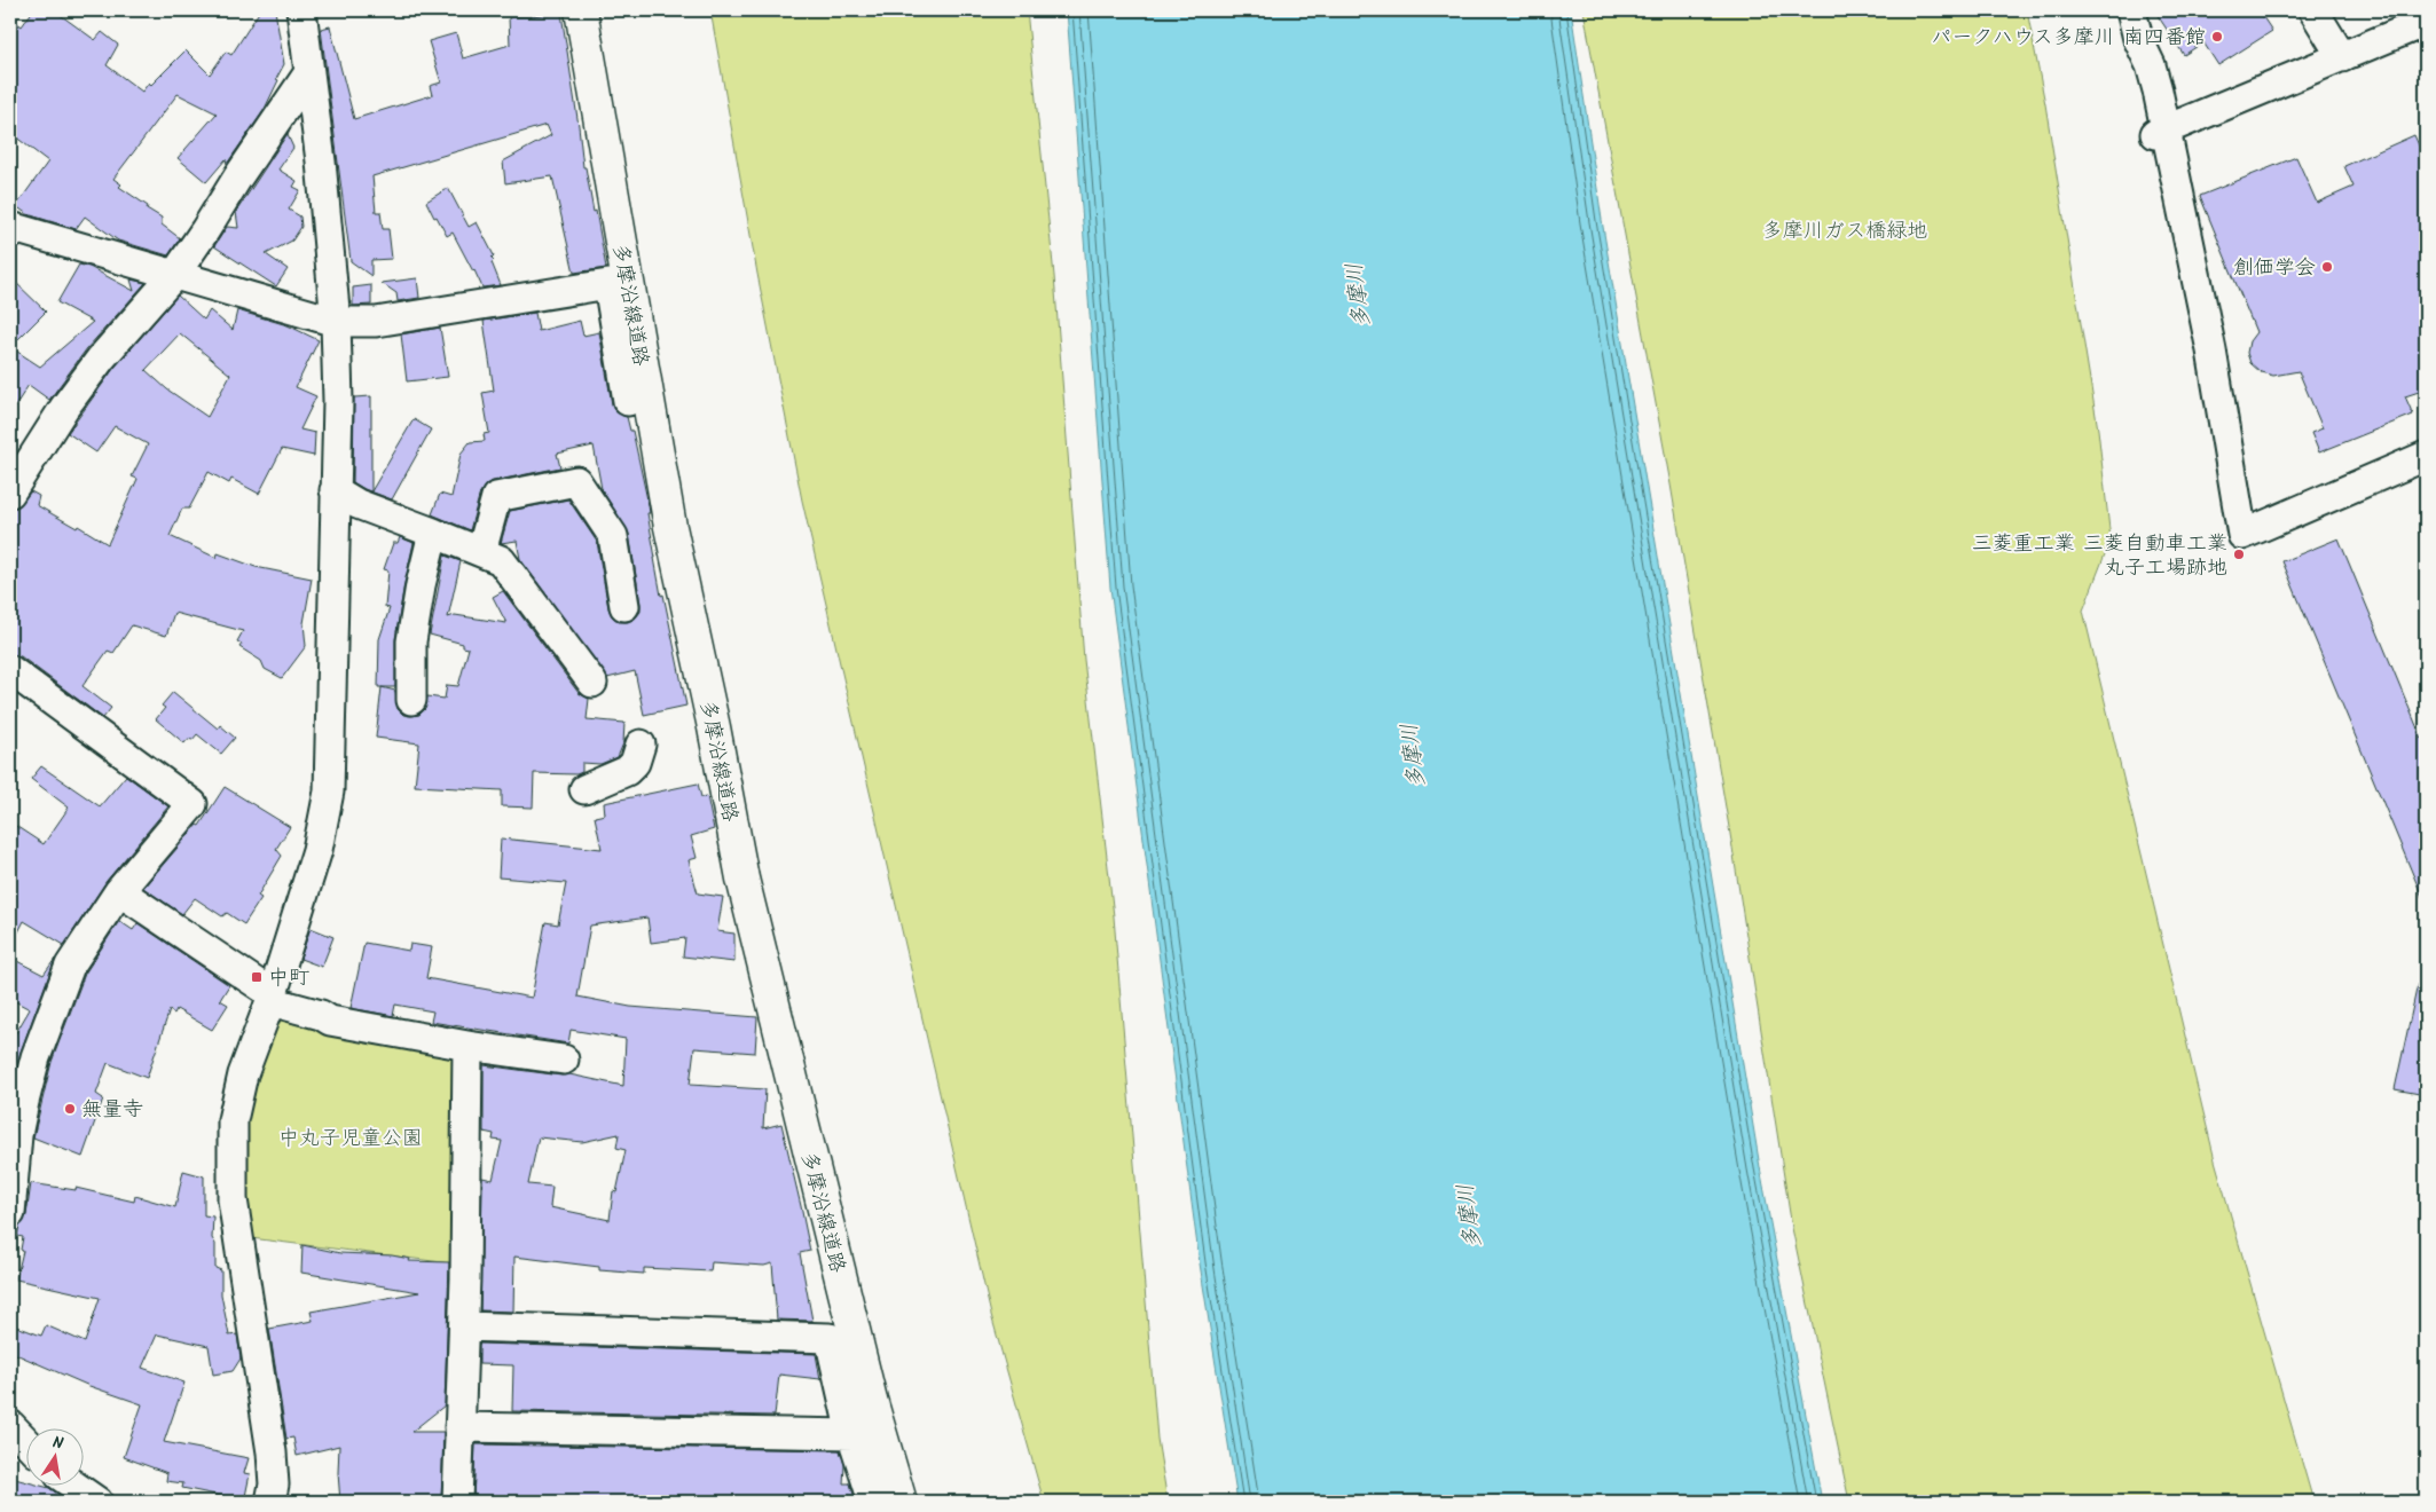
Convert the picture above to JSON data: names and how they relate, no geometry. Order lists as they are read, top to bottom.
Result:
{
  "streets": {
    "main road": ["多摩沿線道路"]
  },
  "water": ["多摩川"],
  "parks": ["多摩川ガス橋緑地", "中丸子児童公園"],
  "places": {
    "other": [
      "パークハウス多摩川 南四番館",
      "創価学会",
      "三菱重工業 三菱自動車工業 丸子工場跡地",
      "無量寺"
    ],
    "transit": ["中町"]
  },
  "north": "top"
}
